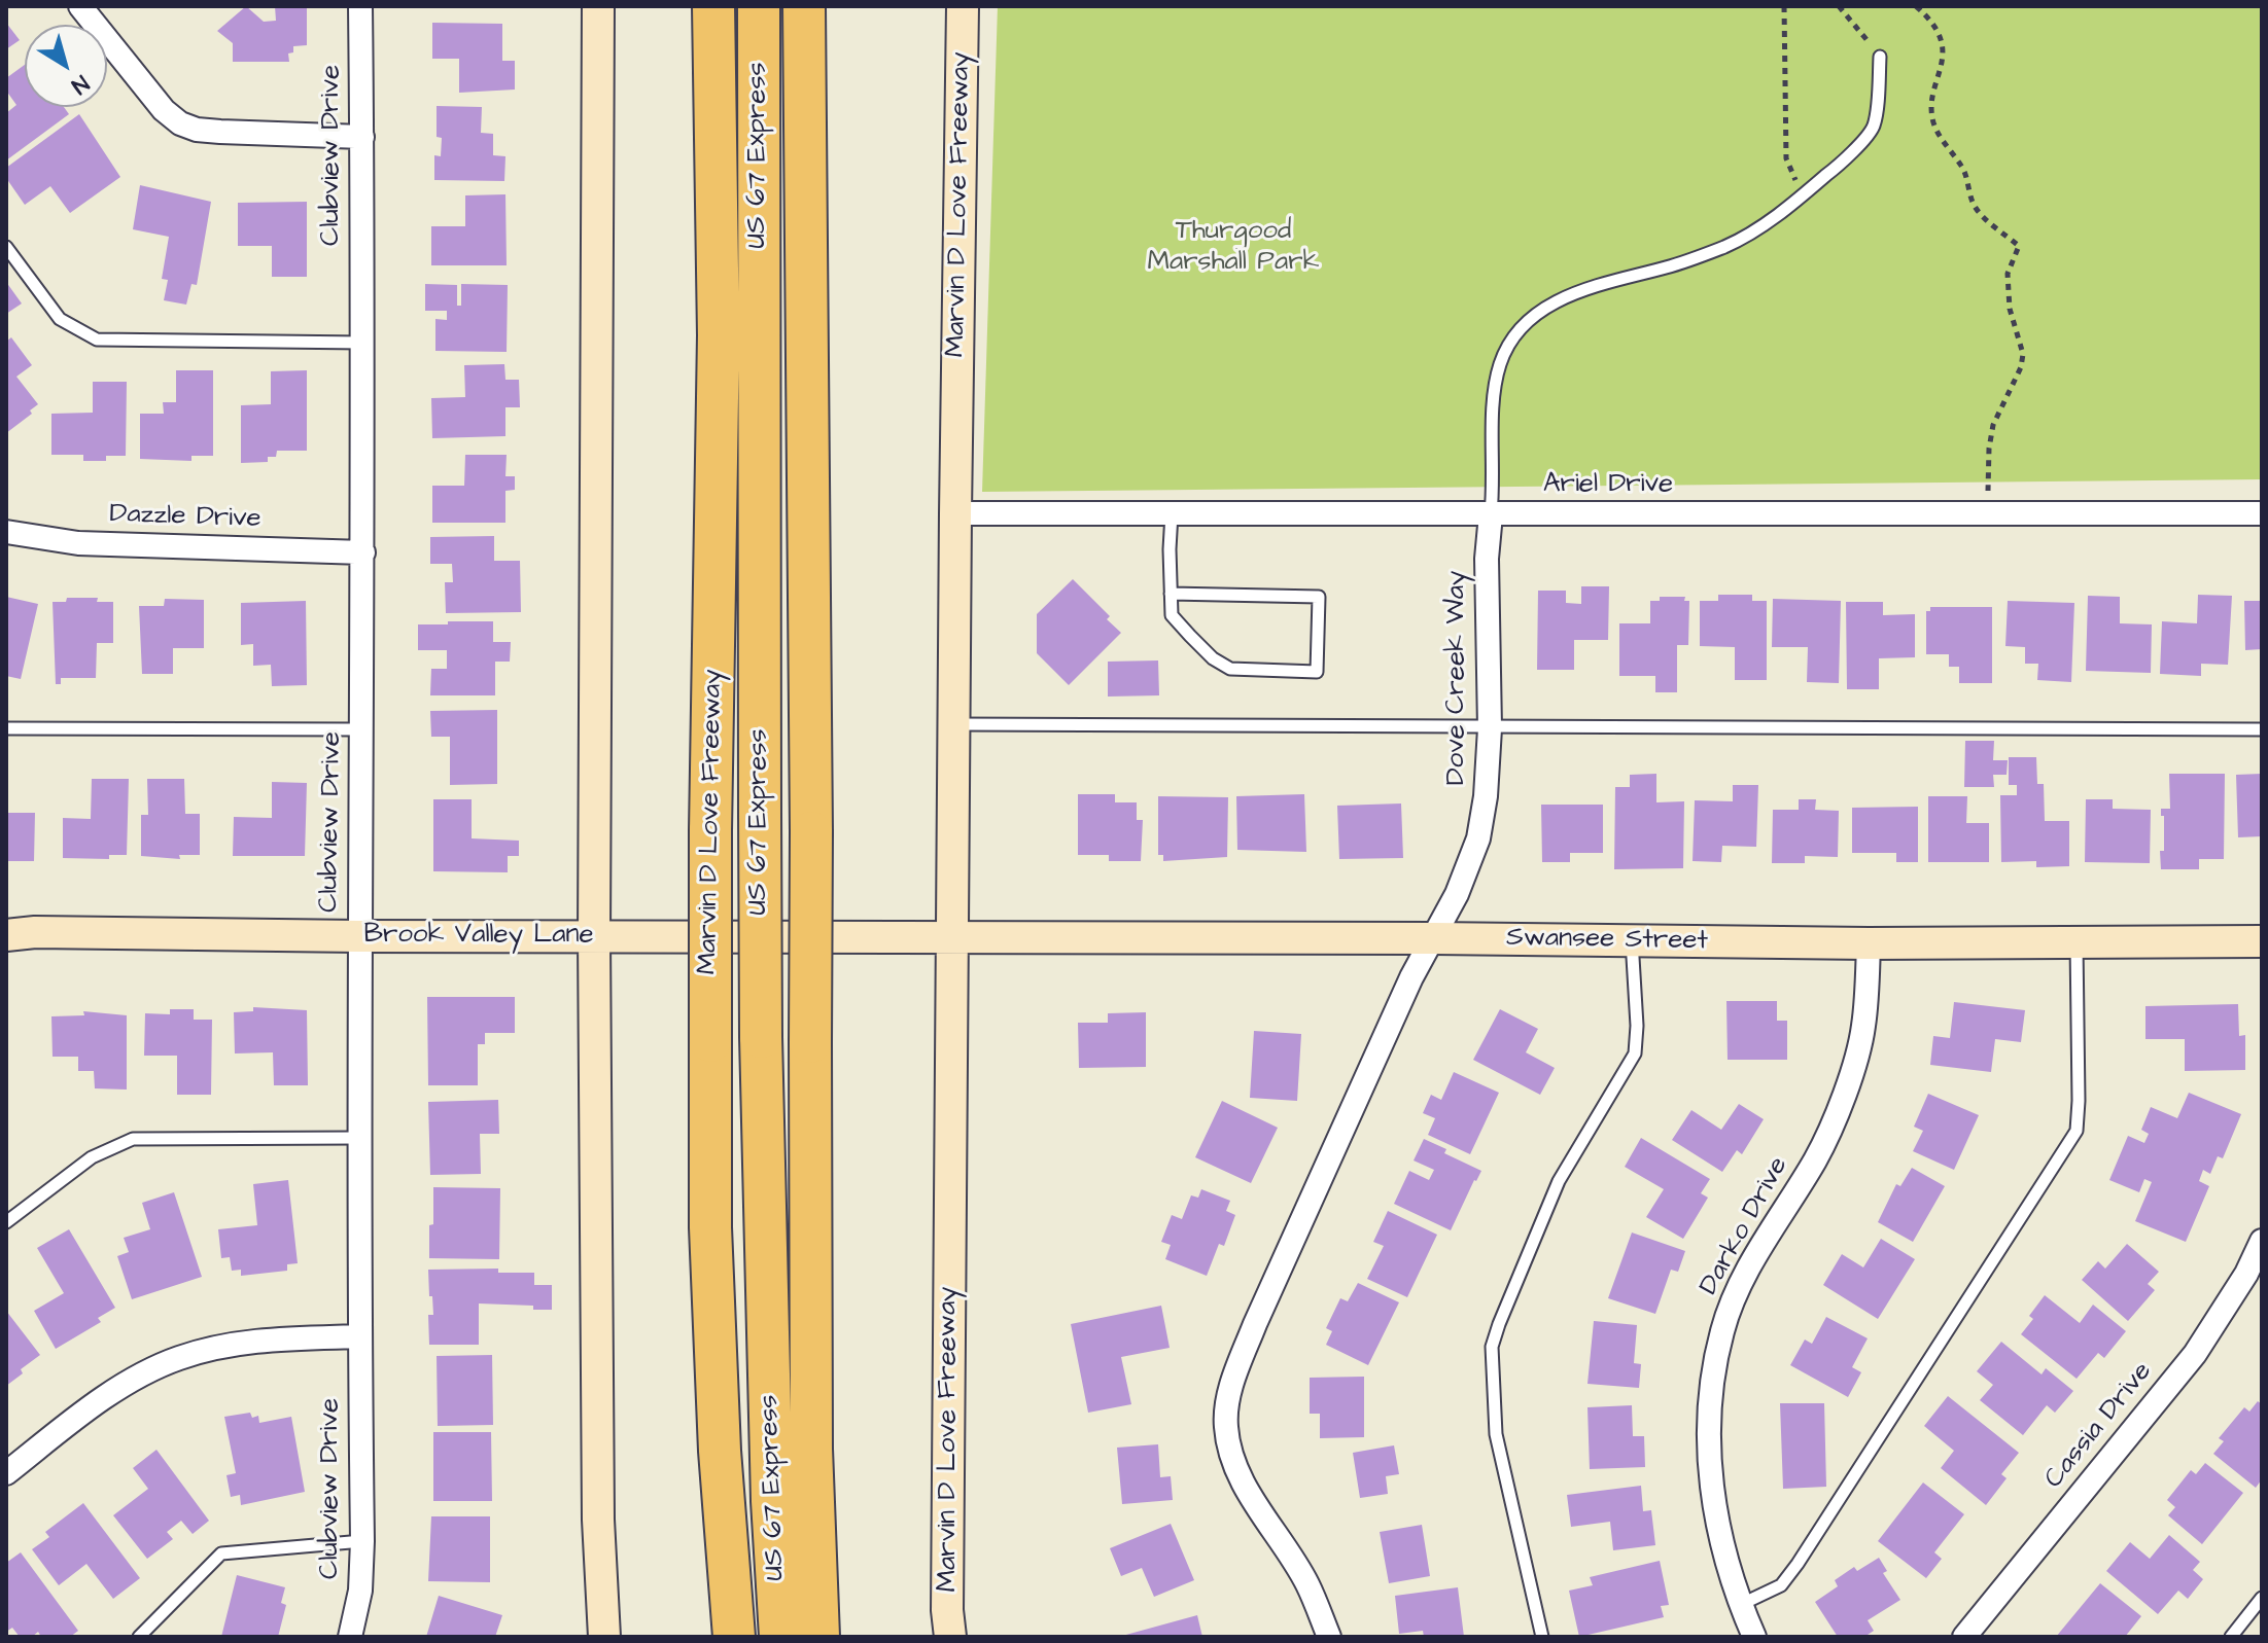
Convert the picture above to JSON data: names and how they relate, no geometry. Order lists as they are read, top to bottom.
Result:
{
  "streets": {
    "highway": ["US 67 Express", "Marvin D Love Freeway"],
    "main road": ["Brook Valley Lane", "Swansee Street"],
    "street": [
      "Clubview Drive",
      "Ariel Drive",
      "Dazzle Drive",
      "Dove Creek Way",
      "Darko Drive",
      "Cassia Drive"
    ]
  },
  "crossings": [
    ["Clubview Drive", "Dazzle Drive"],
    ["Clubview Drive", "Brook Valley Lane"],
    ["Marvin D Love Freeway", "Ariel Drive"],
    ["Marvin D Love Freeway", "Brook Valley Lane"],
    ["Marvin D Love Freeway", "Swansee Street"],
    ["Ariel Drive", "Dove Creek Way"],
    ["Dove Creek Way", "Swansee Street"],
    ["Brook Valley Lane", "Swansee Street"],
    ["Swansee Street", "Darko Drive"]
  ],
  "parks": ["Thurgood Marshall Park"],
  "north": "bottom right"
}
